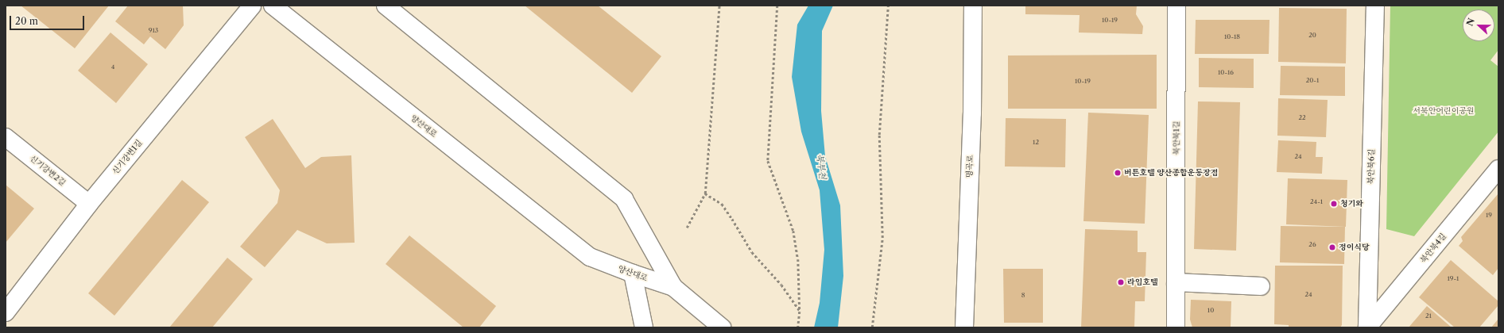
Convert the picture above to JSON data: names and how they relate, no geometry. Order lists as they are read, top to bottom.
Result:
{
  "streets": {
    "street": [
      "양산대로",
      "북안북1길",
      "신기강변1길",
      "명곡로",
      "북안북6길",
      "신기강변2길",
      "북안북4길"
    ]
  },
  "crossings": [
    ["신기강변1길", "신기강변2길"],
    ["북안북6길", "북안북4길"]
  ],
  "water": ["북부천"],
  "parks": ["서북안어린이공원"],
  "places": [
    "버튼호텔 양산종합운동장점",
    "청기와",
    "정이식당",
    "라임호텔"
  ],
  "house_numbers": [
    "10-19",
    "913",
    "20",
    "10-18",
    "4",
    "10-16",
    "20-1",
    "10-19",
    "22",
    "12",
    "24",
    "24-1",
    "19",
    "26",
    "19-1",
    "24",
    "8",
    "10",
    "21"
  ],
  "scale_bar": "20 m",
  "north": "left"
}
